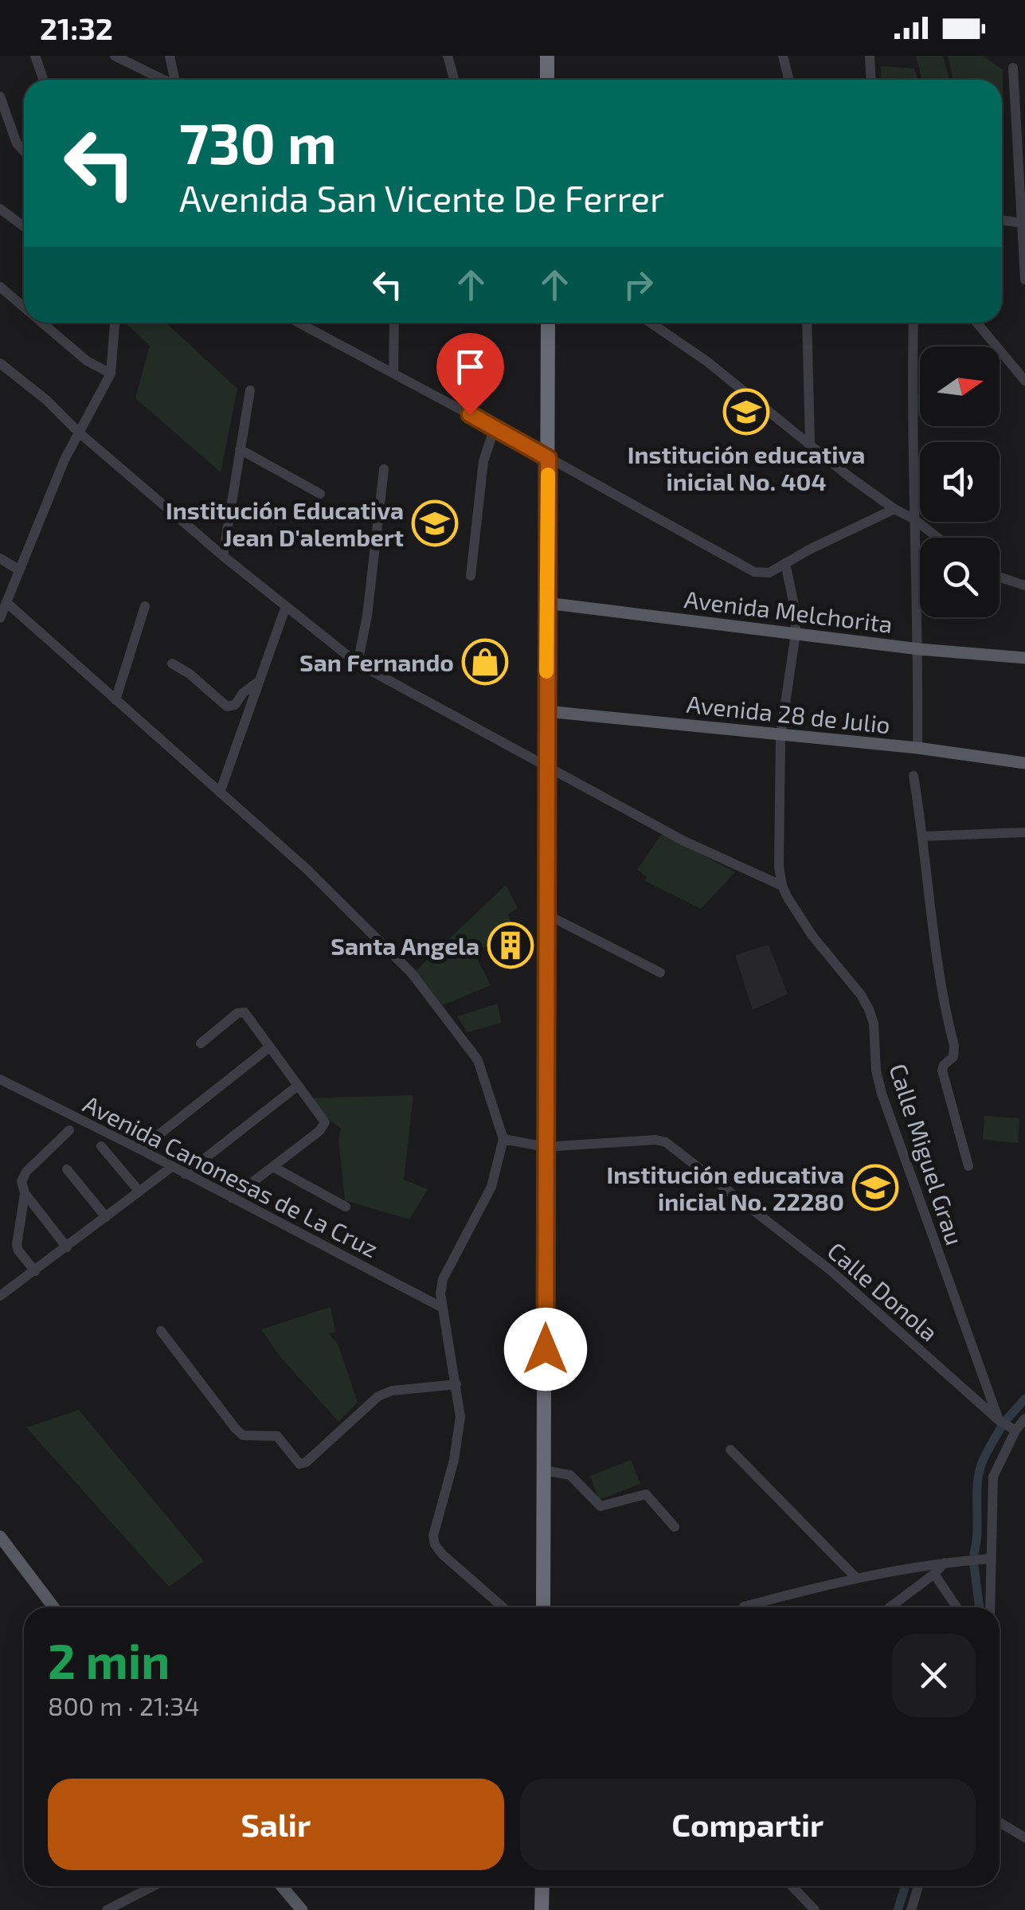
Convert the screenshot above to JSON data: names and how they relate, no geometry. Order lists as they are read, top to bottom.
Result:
{
  "streets": {
    "main road": ["Avenida Melchorita", "Avenida 28 de Julio"],
    "street": ["Calle Miguel Grau", "Avenida Canonesas de La Cruz", "Calle Donola"]
  },
  "crossings": [
    ["Avenida Melchorita", "Calle Miguel Grau"],
    ["Avenida 28 de Julio", "Calle Miguel Grau"],
    ["Calle Miguel Grau", "Calle Donola"]
  ],
  "places": {
    "school or university": ["Institución educativa inicial No. 404", "Institución Educativa Jean D'alembert", "Institución educativa inicial No. 22280"],
    "shop": ["San Fernando"],
    "building": ["Santa Angela"]
  },
  "north": "right",
  "page": {
    "status": "21:32",
    "turn": ["730 m", "Avenida San Vicente De Ferrer"],
    "heading": ["2 min", "800 m · 21:34"],
    "buttons": ["Salir", "Compartir"]
  }
}
